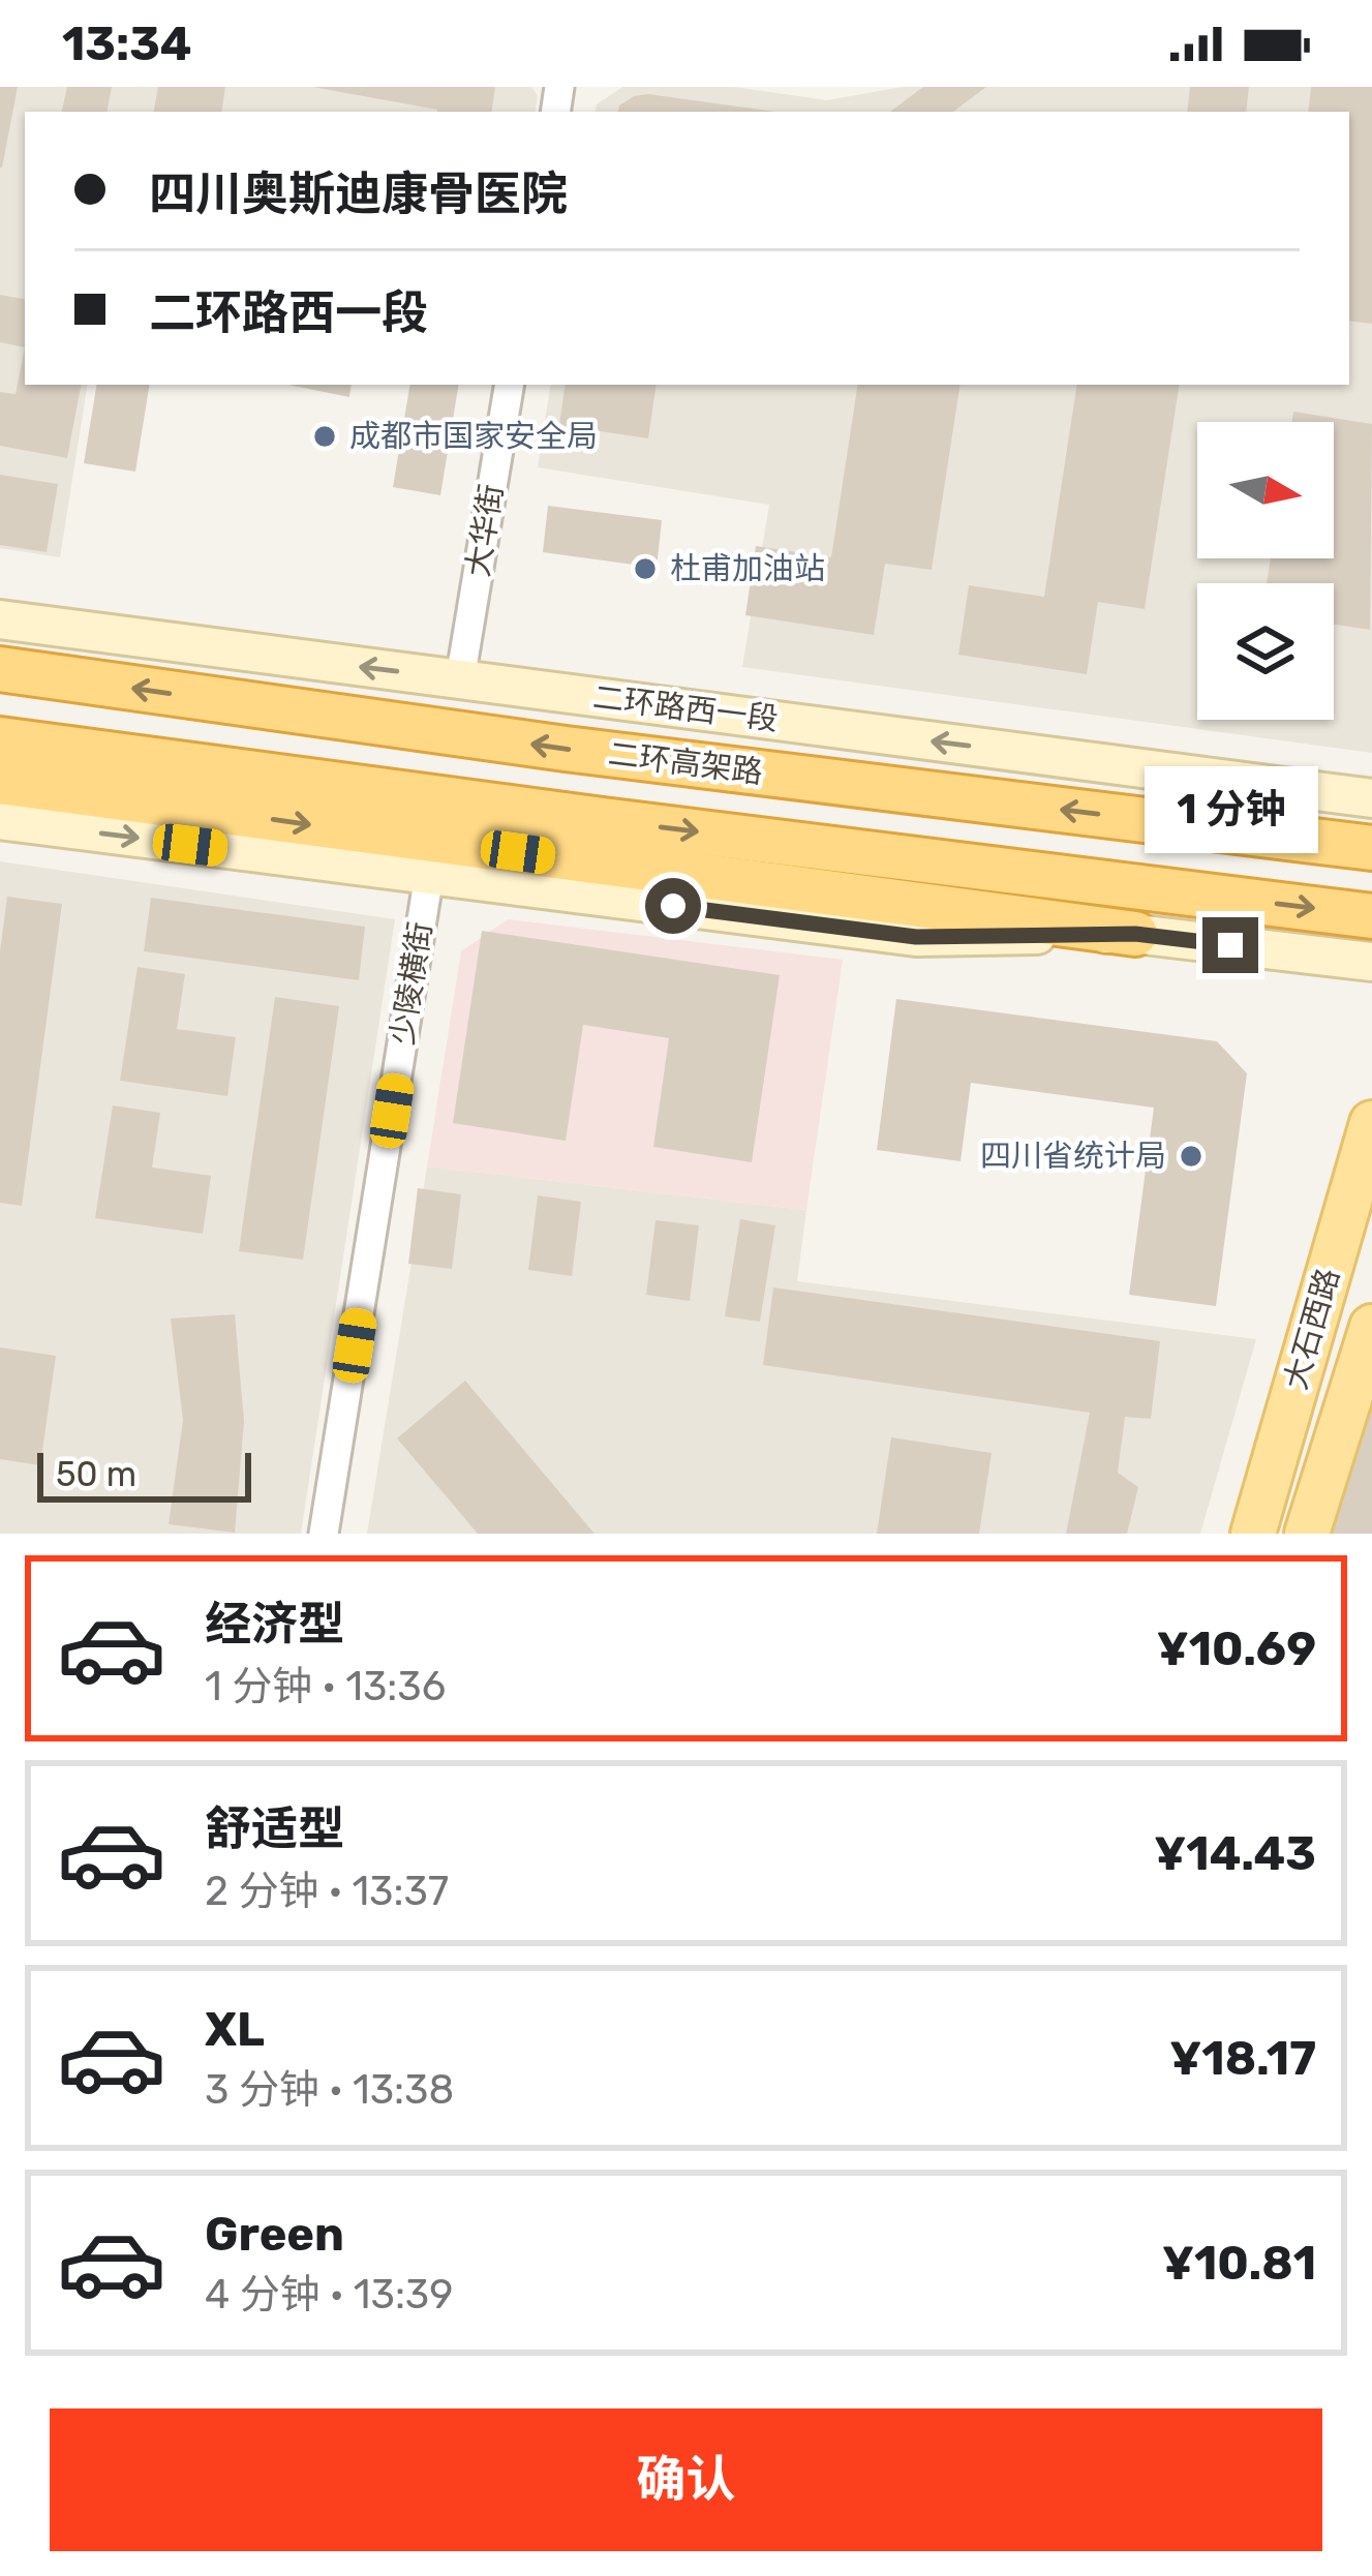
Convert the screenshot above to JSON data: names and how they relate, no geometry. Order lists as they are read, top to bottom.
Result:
{
  "streets": {
    "highway": ["二环高架路"],
    "main road": ["二环路西一段", "大石西路"],
    "street": ["大华街", "少陵横街"]
  },
  "crossings": [
    ["大华街", "二环路西一段"]
  ],
  "places": ["成都市国家安全局", "杜甫加油站", "四川省统计局"],
  "scale_bar": "50 m",
  "north": "right",
  "page": {
    "status": "13:34",
    "banner": ["四川奥斯迪康骨医院", "二环路西一段"],
    "bubble": "1 分钟",
    "scale": "50 m",
    "list": [
      {
        "name": "经济型",
        "note": "1 分钟 · 13:36",
        "value": "¥10.69"
      },
      {
        "name": "舒适型",
        "note": "2 分钟 · 13:37",
        "value": "¥14.43"
      },
      {
        "name": "XL",
        "note": "3 分钟 · 13:38",
        "value": "¥18.17"
      },
      {
        "name": "Green",
        "note": "4 分钟 · 13:39",
        "value": "¥10.81"
      }
    ],
    "buttons": "确认"
  }
}
